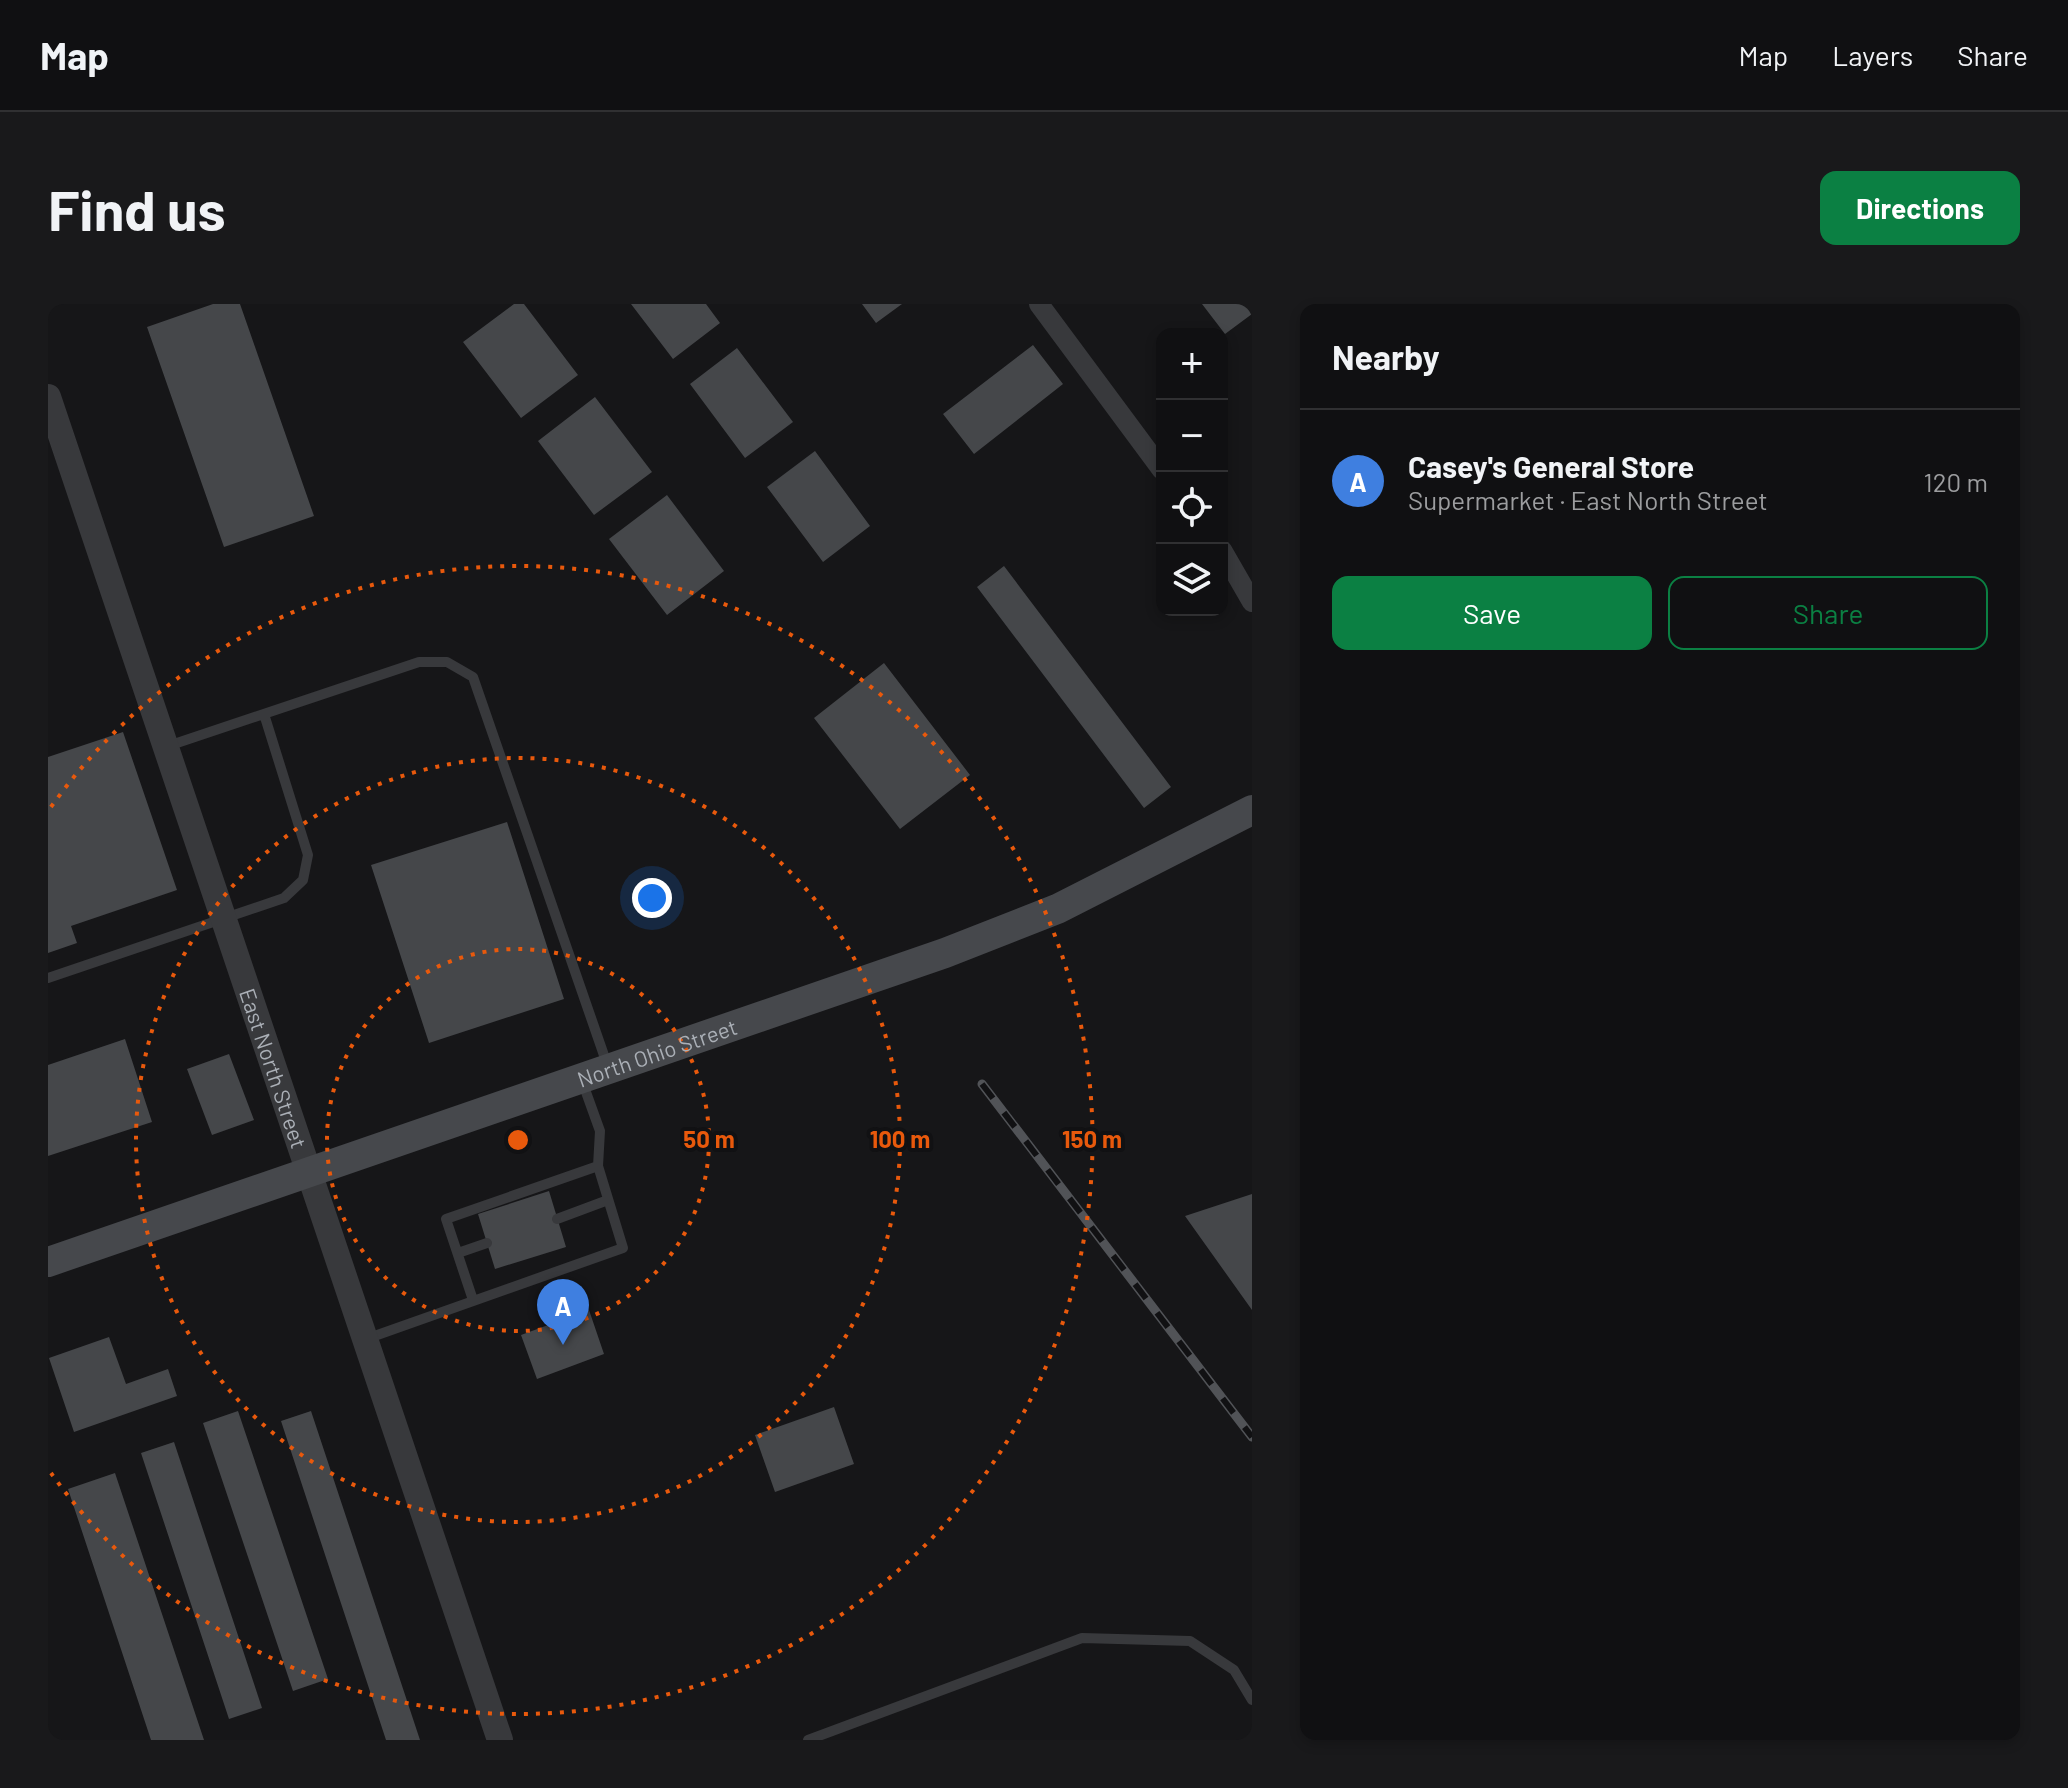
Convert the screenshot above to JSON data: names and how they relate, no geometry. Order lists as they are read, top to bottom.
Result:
{
  "streets": {
    "main road": ["North Ohio Street"],
    "street": ["East North Street"]
  },
  "crossings": [
    ["North Ohio Street", "East North Street"]
  ],
  "page": {
    "header": "Map",
    "nav": ["Map", "Layers", "Share"],
    "buttons": [
      "Directions",
      ["Save", "Share"]
    ],
    "title": "Find us",
    "heading": "Nearby",
    "map_buttons": ["+", "−"],
    "list": [
      {
        "mark": "A",
        "name": "Casey's General Store",
        "note": "Supermarket · East North Street",
        "value": "120 m"
      }
    ],
    "pins": "A"
  },
  "rings": ["50 m", "100 m", "150 m"]
}
